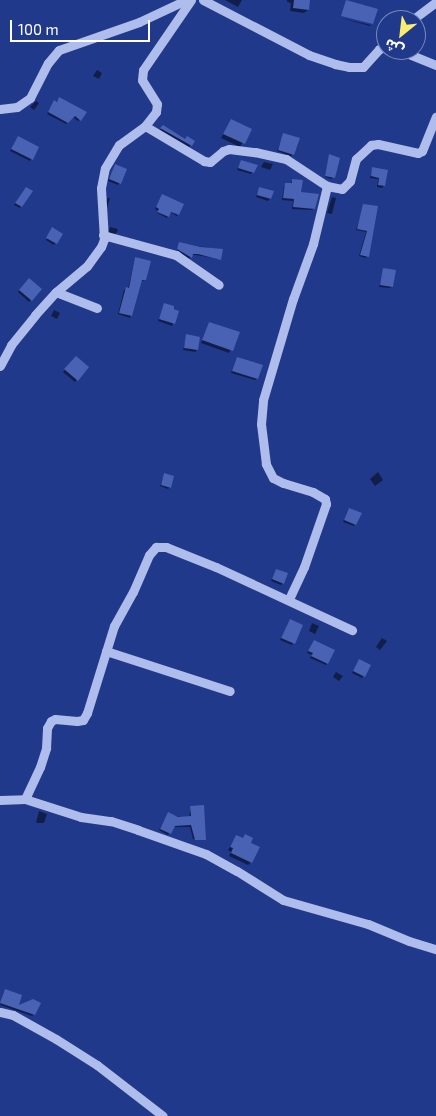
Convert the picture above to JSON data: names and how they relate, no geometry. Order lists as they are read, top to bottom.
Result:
{
  "scale_bar": "100 m",
  "north": "bottom left"
}
